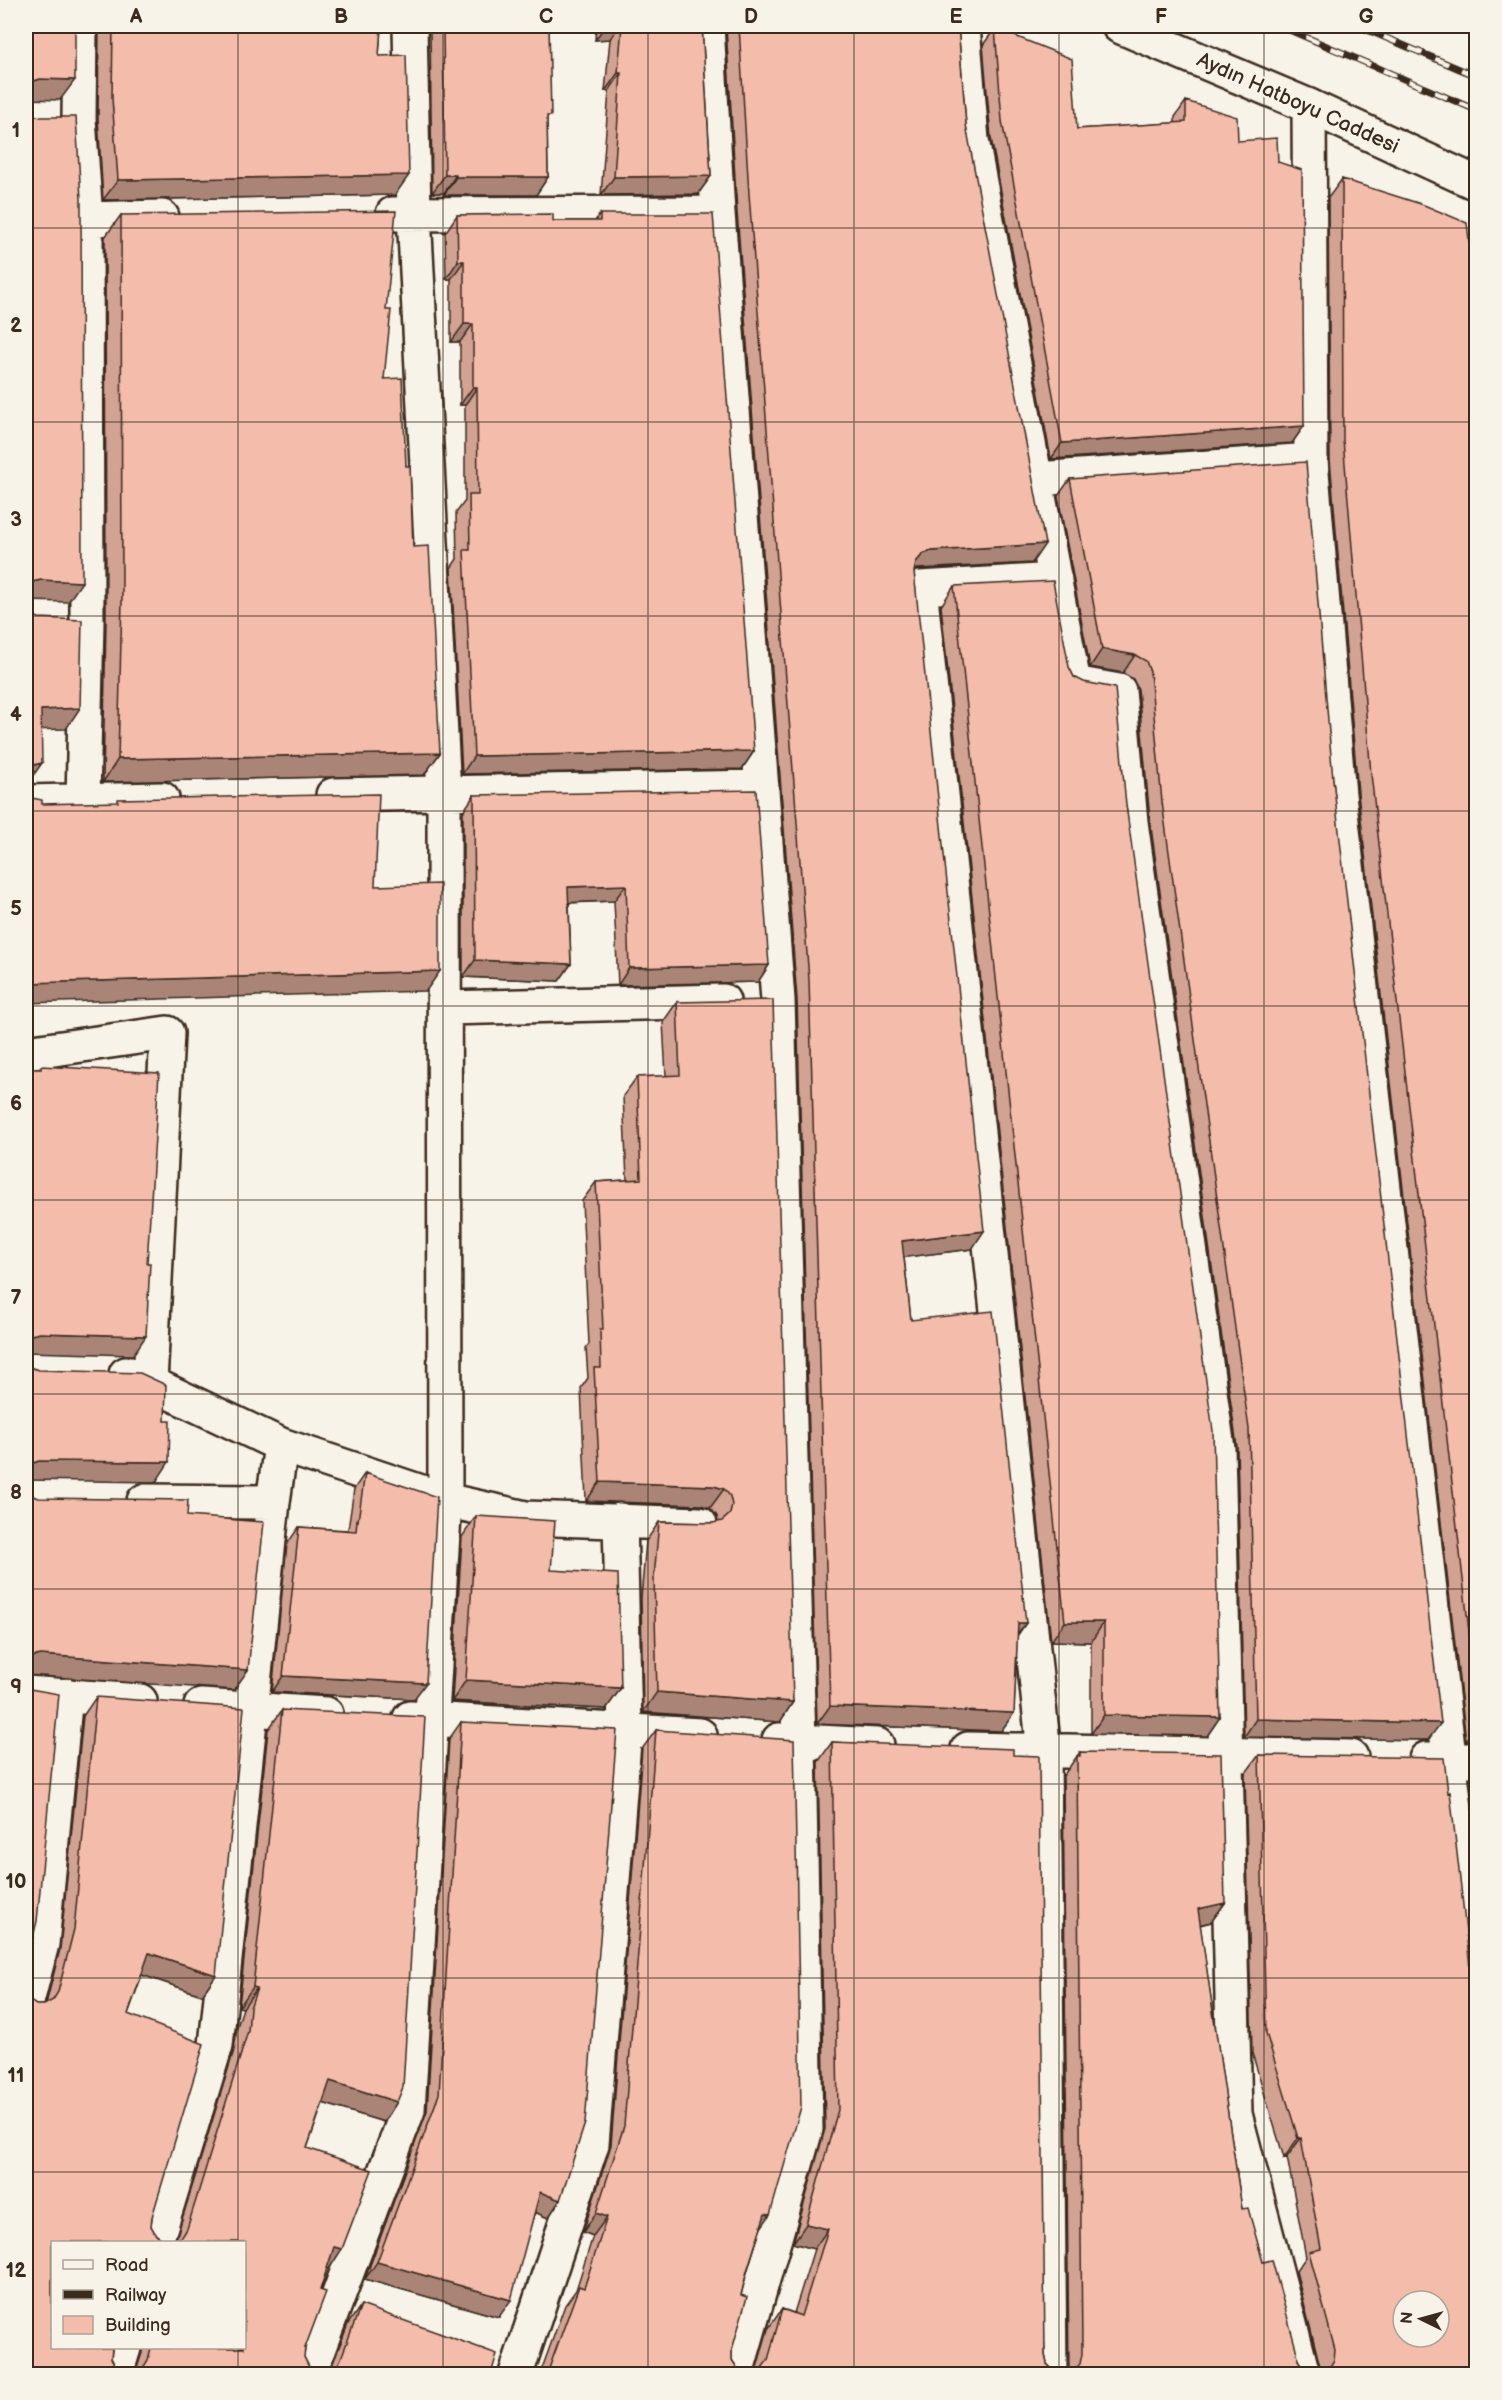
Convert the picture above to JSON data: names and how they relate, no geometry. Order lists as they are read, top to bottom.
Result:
{
  "streets": {
    "street": ["Aydın Hatboyu Caddesi"]
  },
  "legend": ["Road", "Railway", "Building"],
  "north": "left",
  "grid": {
    "columns": [
      "A",
      "B",
      "C",
      "D",
      "E",
      "F",
      "G"
    ],
    "rows": [
      "1",
      "2",
      "3",
      "4",
      "5",
      "6",
      "7",
      "8",
      "9",
      "10",
      "11",
      "12"
    ]
  }
}
